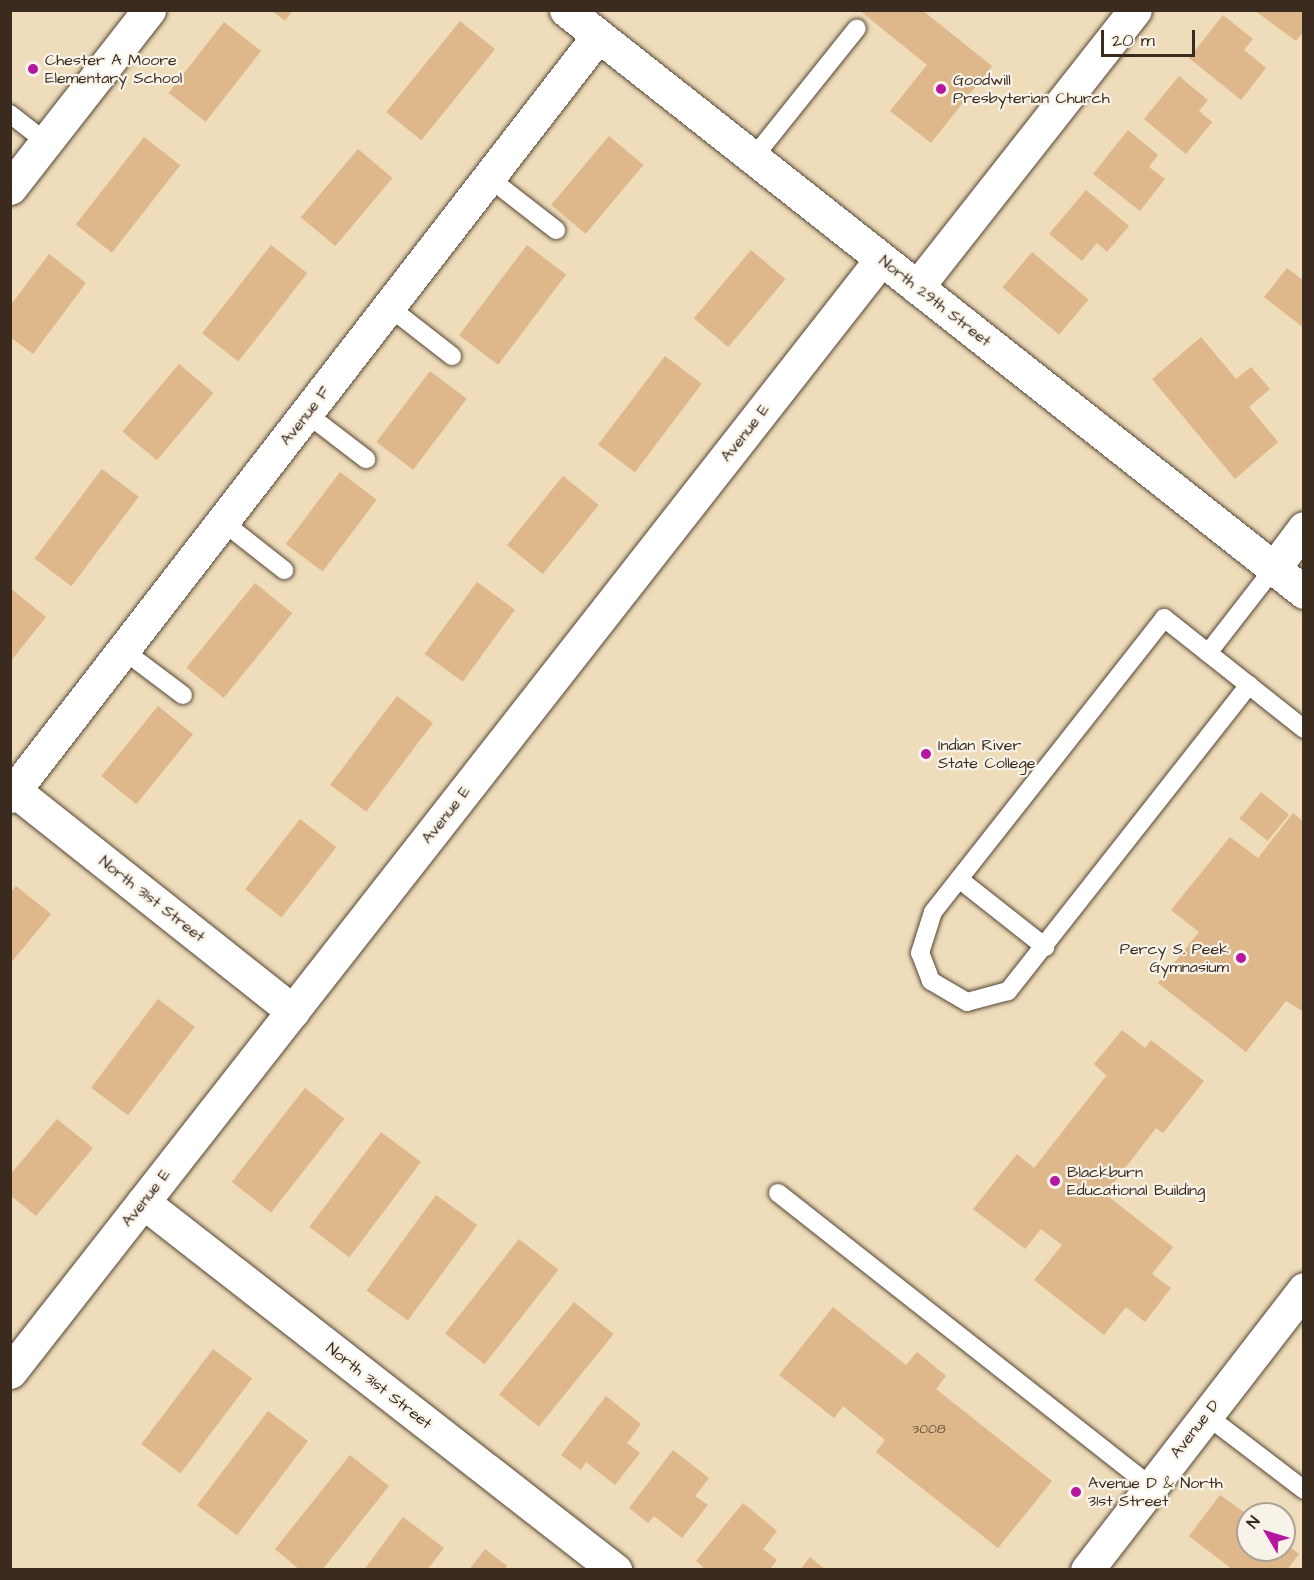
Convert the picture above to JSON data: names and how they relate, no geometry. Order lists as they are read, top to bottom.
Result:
{
  "streets": {
    "street": [
      "North 29th Street",
      "Avenue F",
      "Avenue E",
      "North 31st Street",
      "Avenue D"
    ]
  },
  "crossings": [
    ["North 29th Street", "Avenue F"],
    ["North 29th Street", "Avenue E"],
    ["Avenue F", "North 31st Street"],
    ["Avenue E", "North 31st Street"]
  ],
  "places": [
    "Chester A Moore Elementary School",
    "Goodwill Presbyterian Church",
    "Indian River State College",
    "Percy S. Peek Gymnasium",
    "Blackburn Educational Building",
    "Avenue D & North 31st Street"
  ],
  "house_numbers": ["3008"],
  "scale_bar": "20 m",
  "north": "top left"
}
